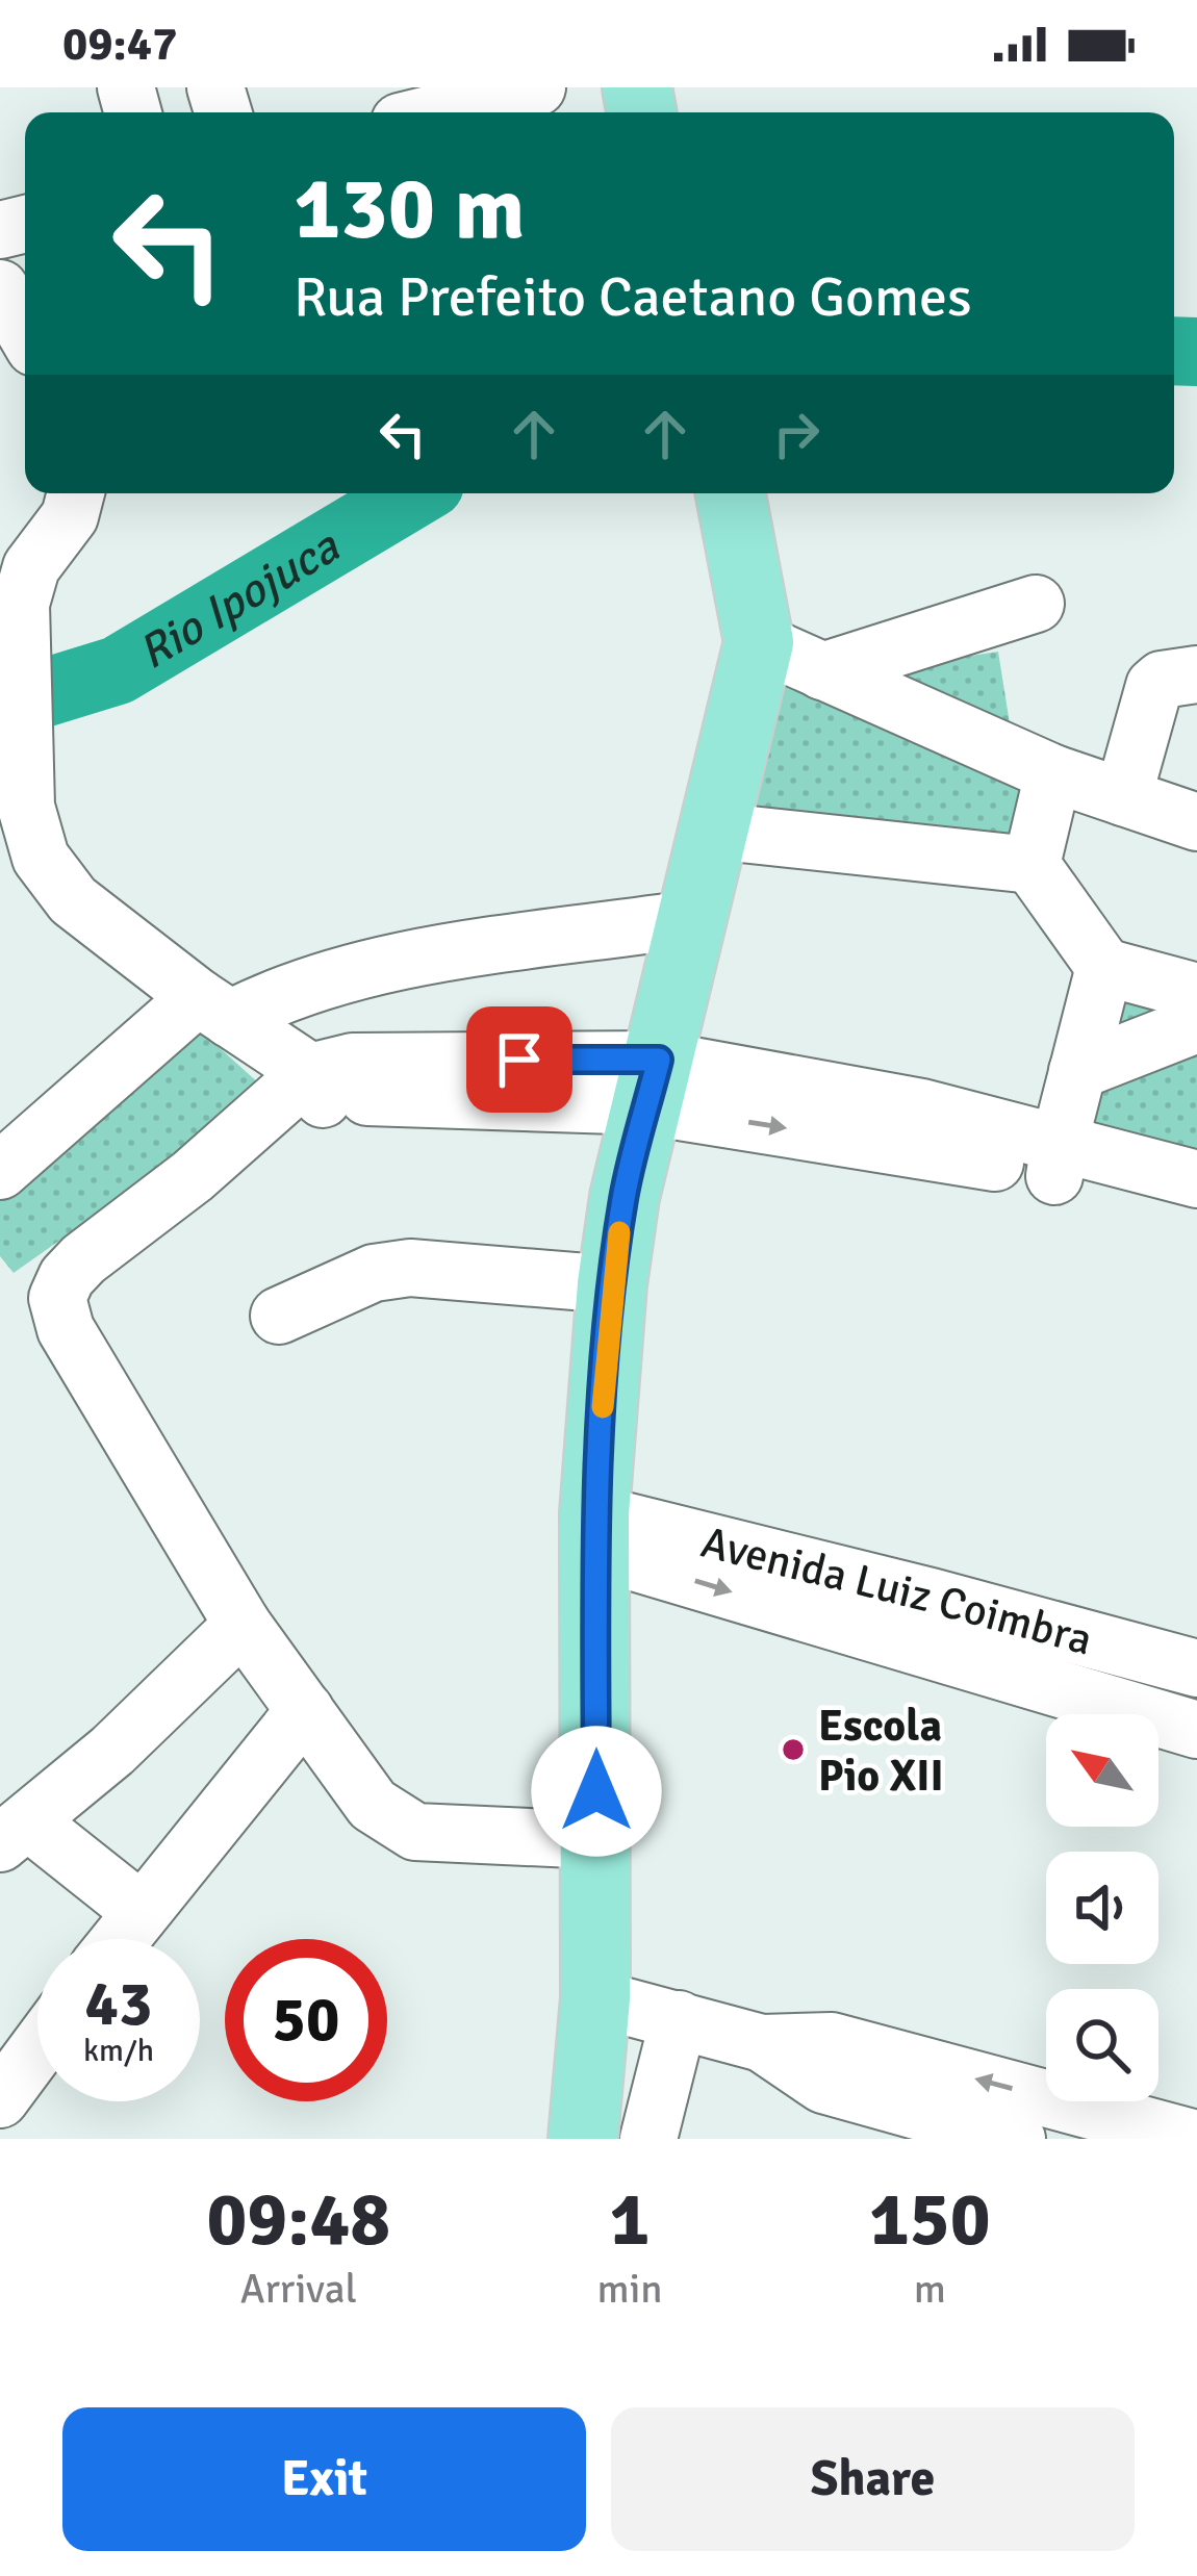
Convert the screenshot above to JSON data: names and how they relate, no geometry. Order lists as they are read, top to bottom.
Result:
{
  "streets": {
    "street": ["Avenida Luiz Coimbra"]
  },
  "water": ["Rio Ipojuca"],
  "places": ["Escola Pio XII"],
  "north": "top left",
  "page": {
    "status": "09:47",
    "turn": ["130 m", "Rua Prefeito Caetano Gomes"],
    "speed": "43 km/h",
    "limit": "50",
    "eta": [
      "09:48",
      "Arrival",
      "1",
      "min",
      "150",
      "m"
    ],
    "buttons": ["Exit", "Share"]
  }
}
